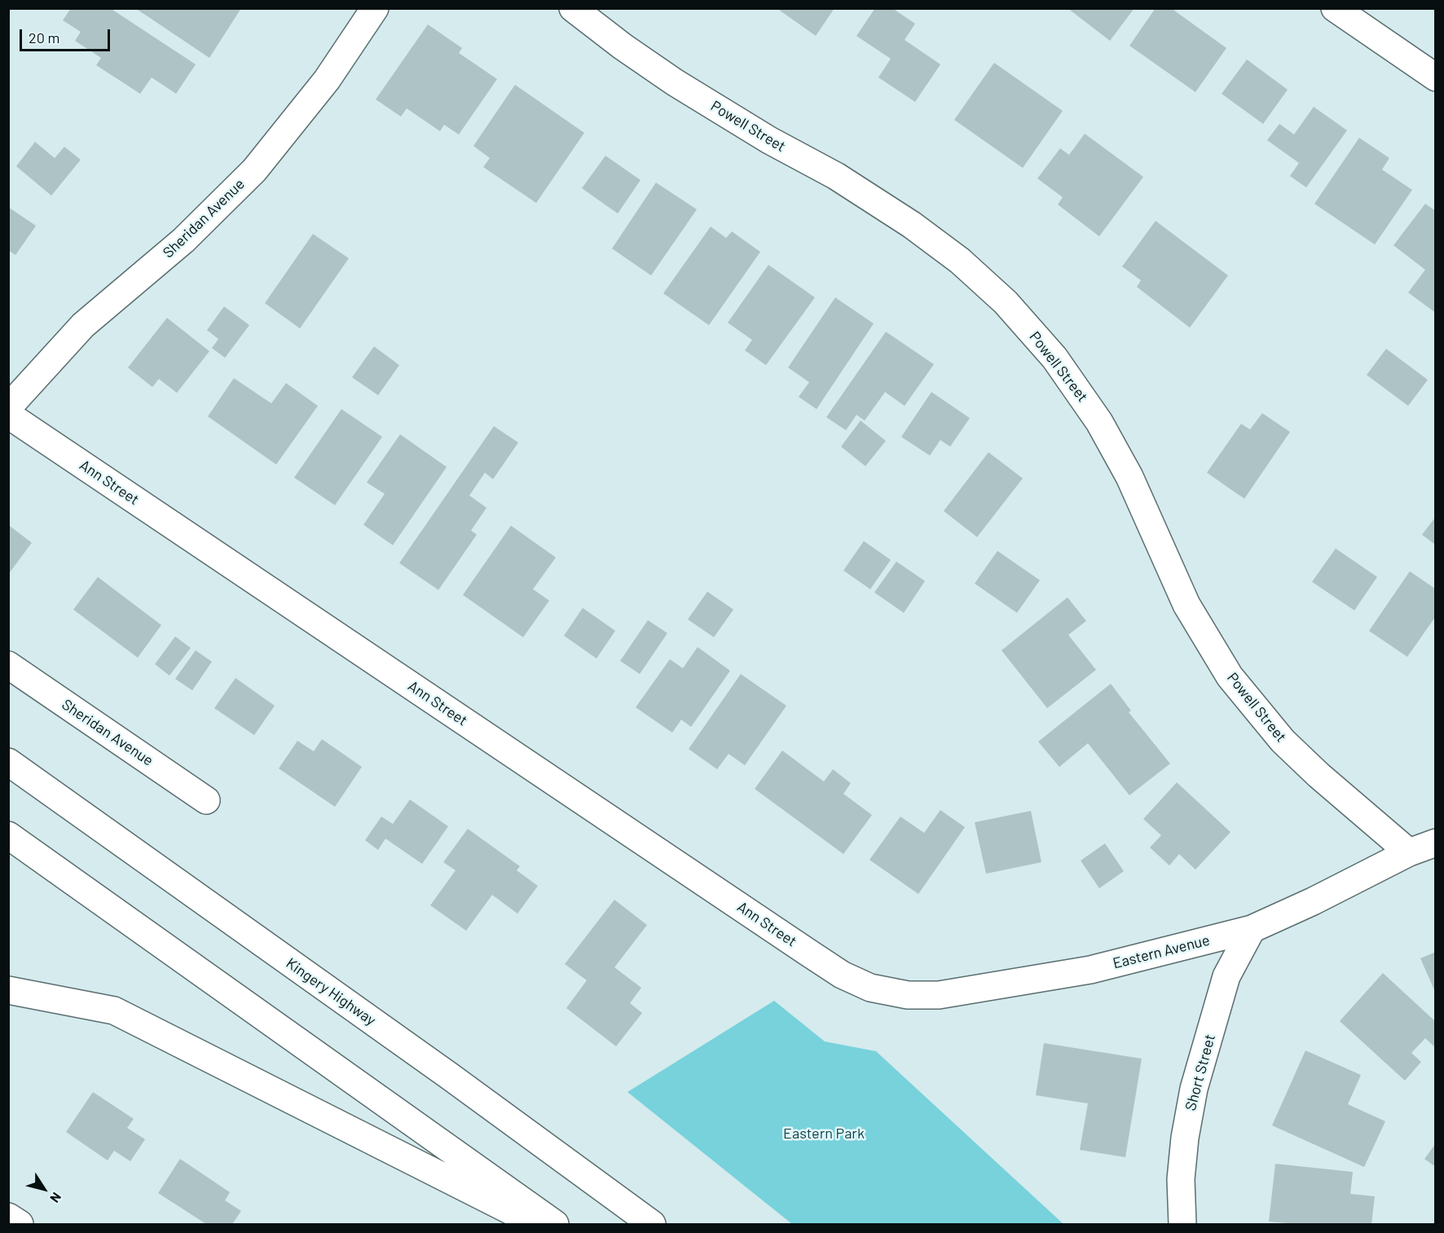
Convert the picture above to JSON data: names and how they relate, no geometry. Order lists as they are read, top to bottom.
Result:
{
  "streets": {
    "main road": [
      "Powell Street",
      "Sheridan Avenue",
      "Ann Street",
      "Eastern Avenue",
      "Kingery Highway",
      "Short Street"
    ]
  },
  "crossings": [
    ["Powell Street", "Eastern Avenue"],
    ["Ann Street", "Eastern Avenue"],
    ["Eastern Avenue", "Short Street"]
  ],
  "parks": ["Eastern Park"],
  "scale_bar": "20 m",
  "north": "bottom right"
}
